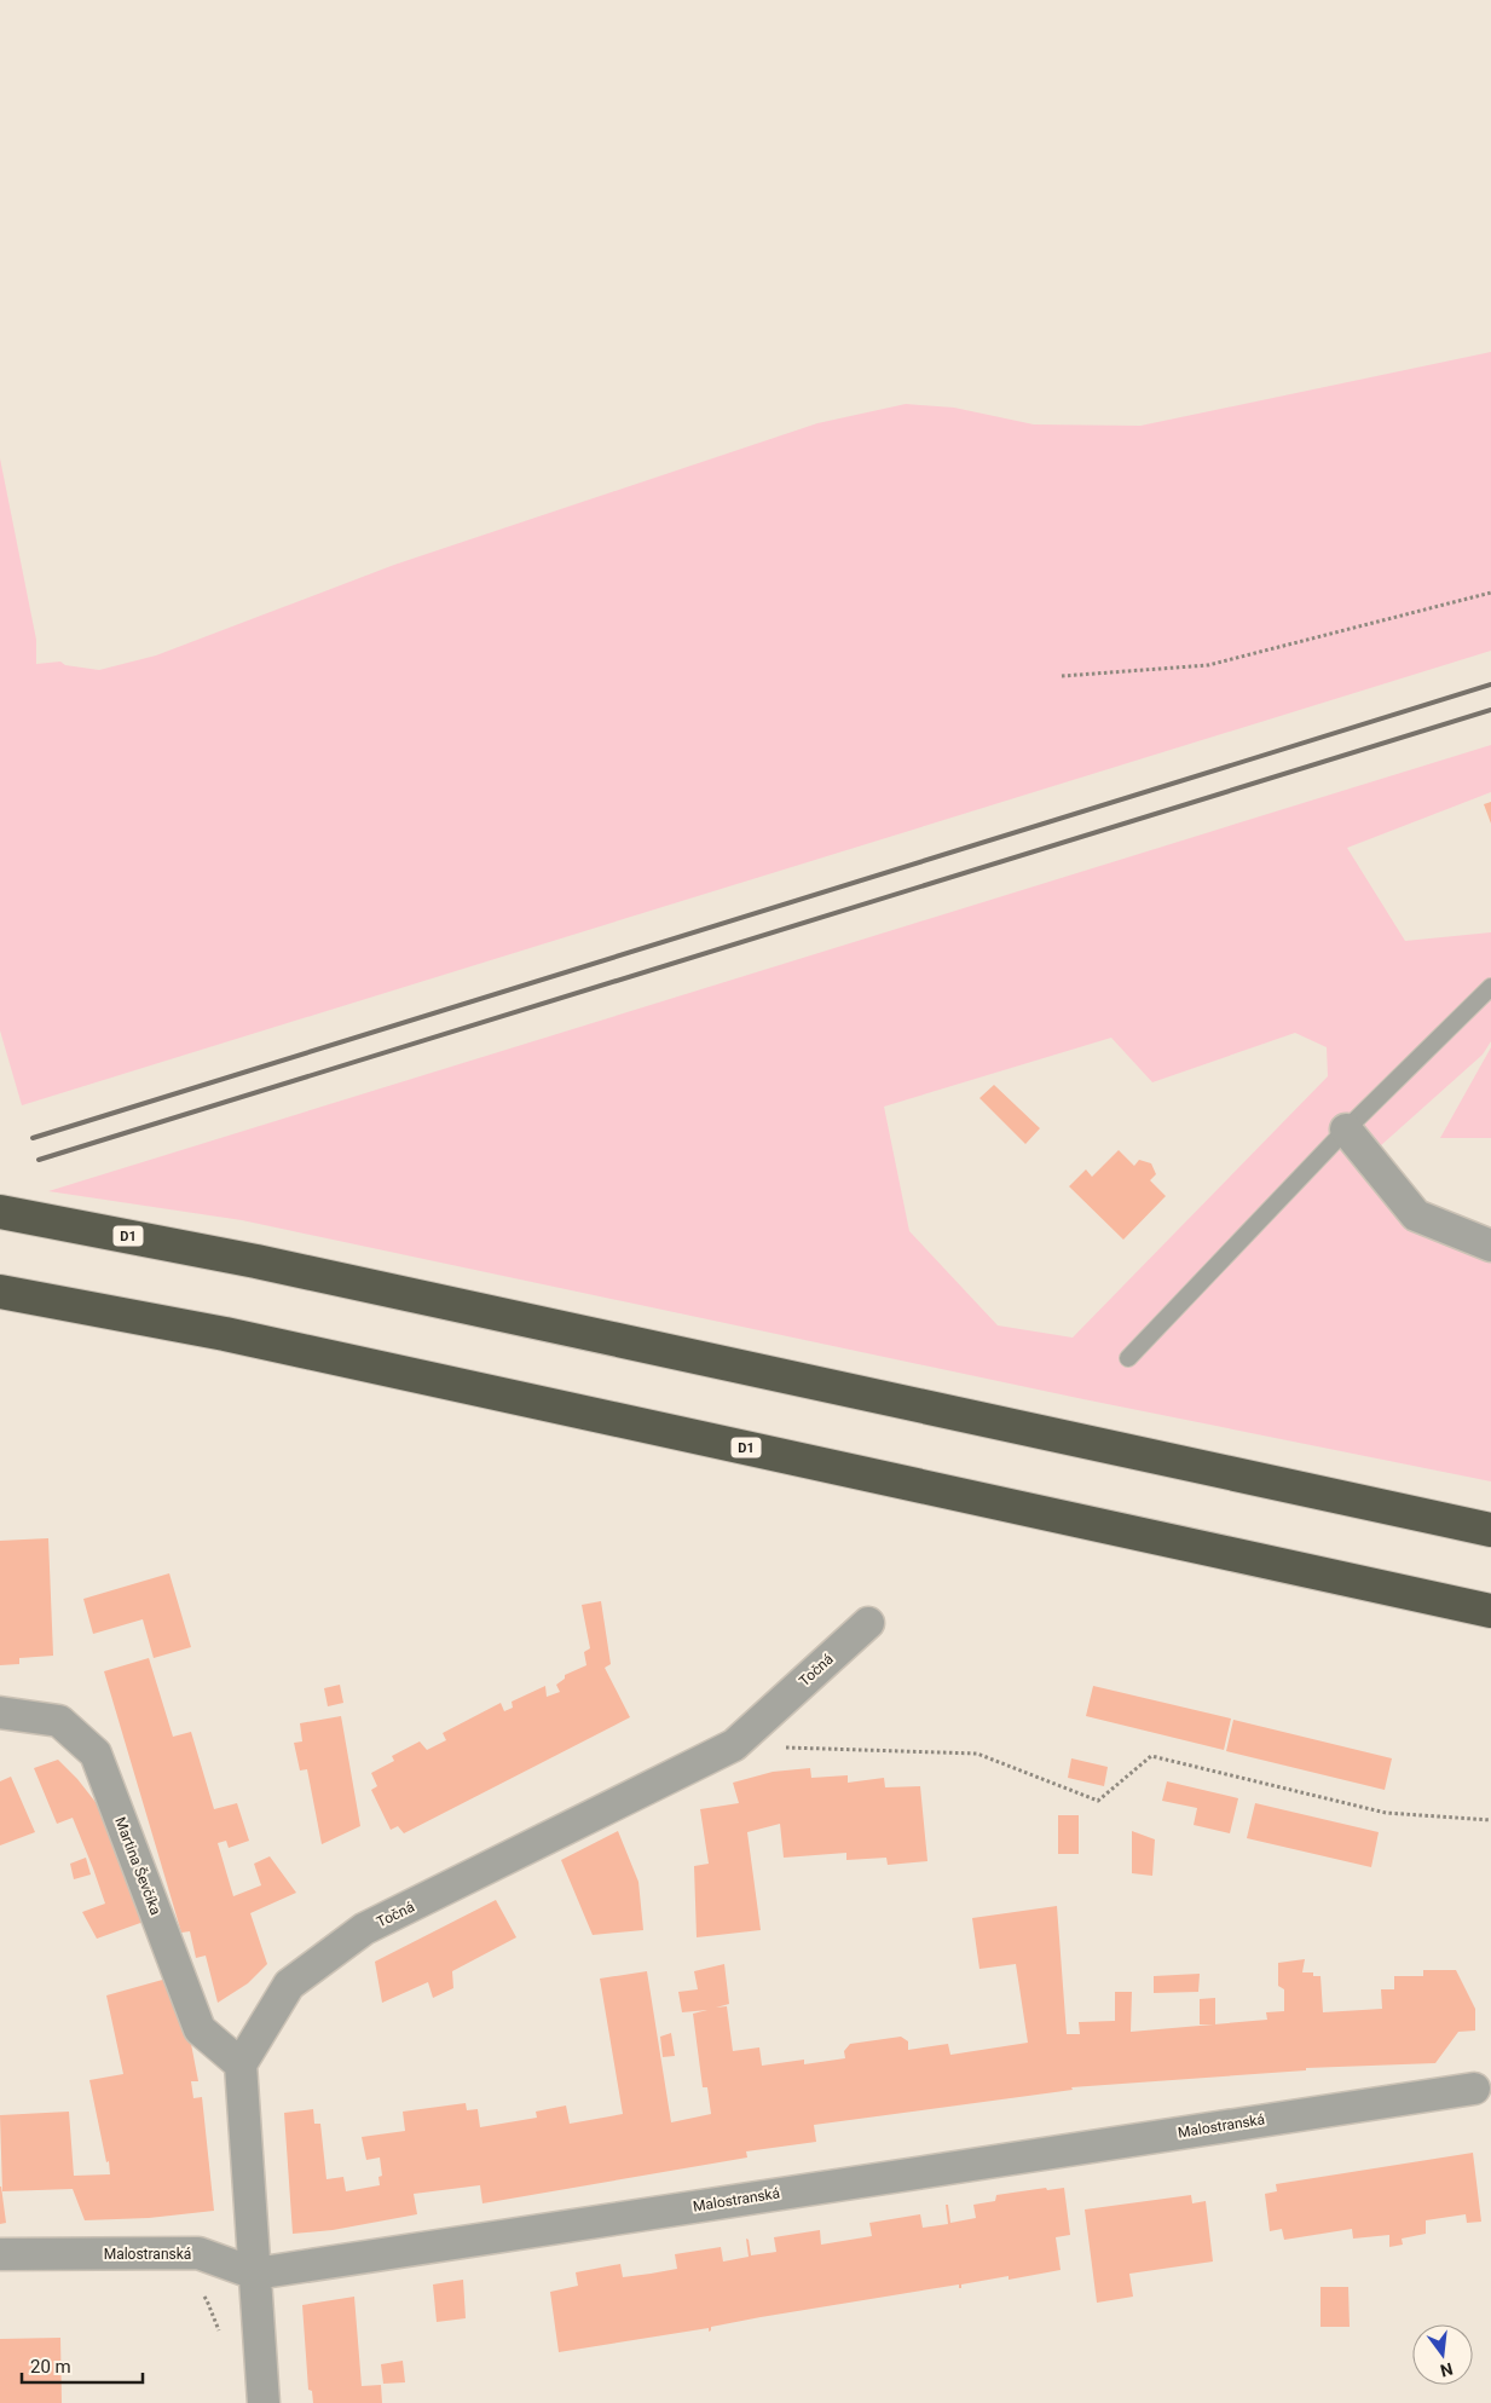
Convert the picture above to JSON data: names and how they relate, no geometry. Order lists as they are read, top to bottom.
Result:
{
  "streets": {
    "highway": ["D1"],
    "street": ["Točná", "Martina Ševčíka", "Malostranská"]
  },
  "crossings": [
    ["Točná", "Martina Ševčíka"]
  ],
  "scale_bar": "20 m",
  "north": "bottom"
}
